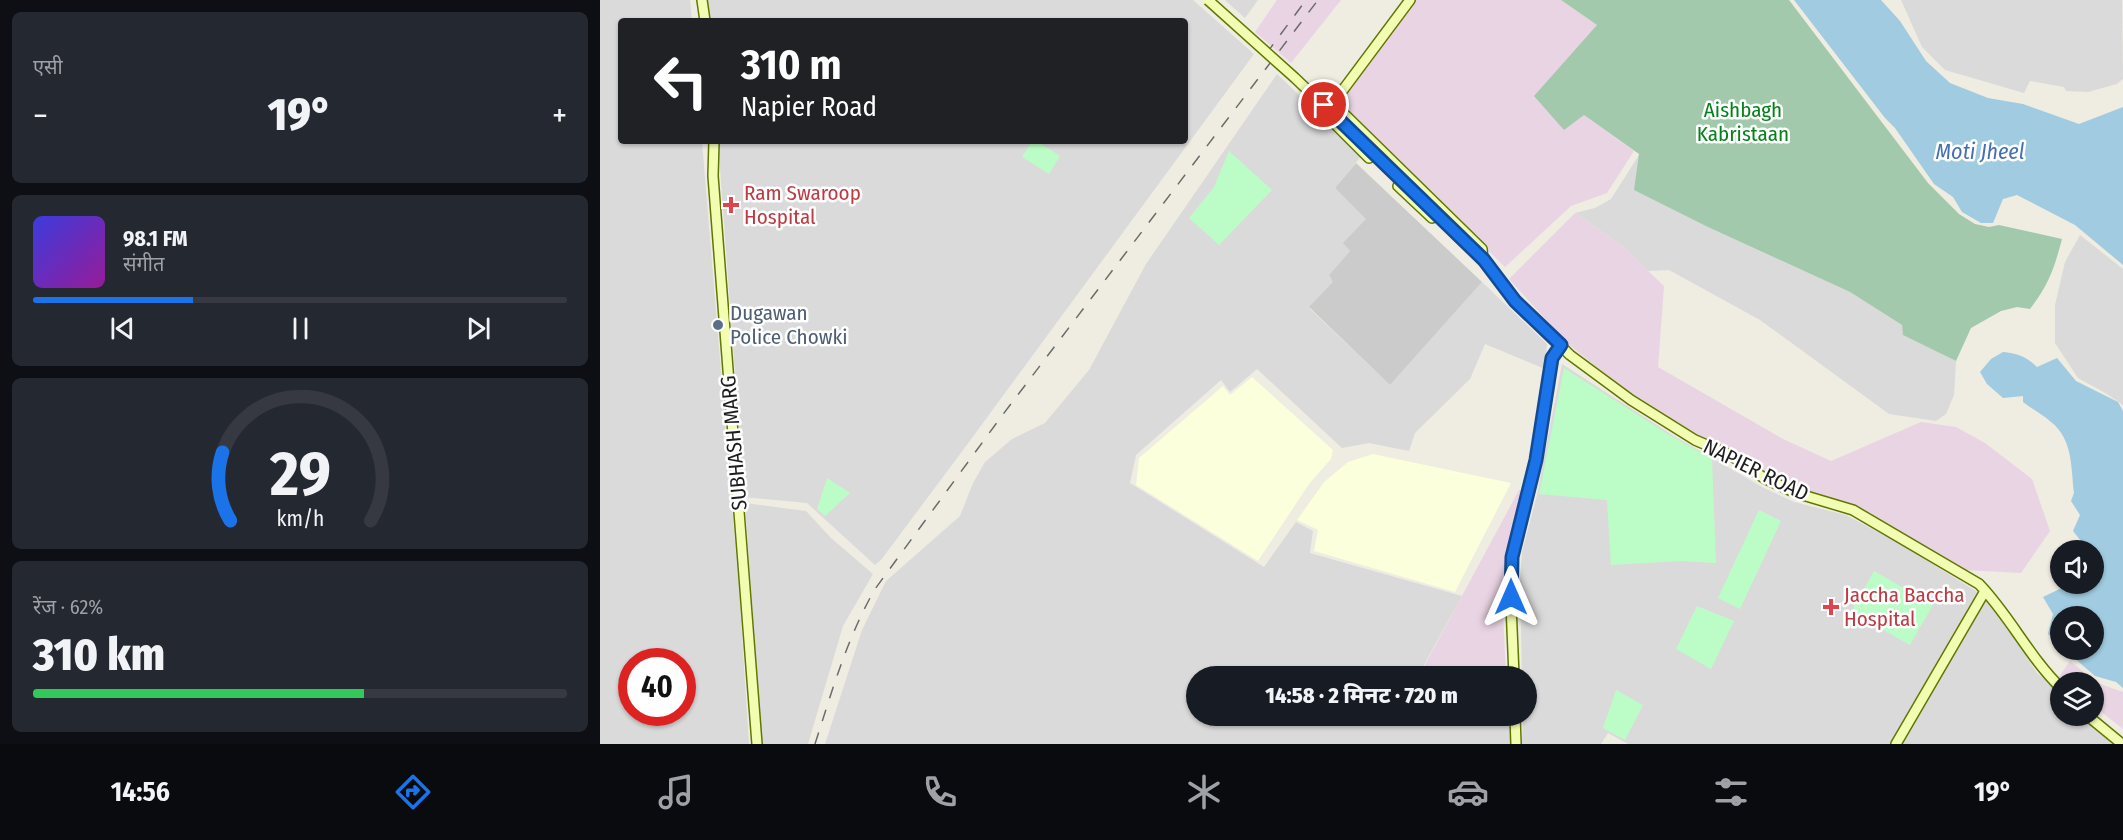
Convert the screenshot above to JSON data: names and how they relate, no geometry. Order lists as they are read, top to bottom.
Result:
{
  "streets": {
    "main road": ["SUBHASH MARG", "NAPIER ROAD"]
  },
  "water": ["Moti Jheel"],
  "parks": ["Aishbagh Kabristaan"],
  "places": {
    "health": ["Ram Swaroop Hospital", "Jaccha Baccha Hospital"],
    "other": ["Dugawan Police Chowki"]
  },
  "page": {
    "tile": [
      "एसी",
      ["रेंज · 62%", "310 km"]
    ],
    "turn": ["310 m", "Napier Road"],
    "heat": ["−", "19°", "+"],
    "song": ["98.1 FM", "संगीत"],
    "limit": "40",
    "trip": "14:58 · 2 मिनट · 720 m",
    "tabs": ["14:56", "19°"],
    "gauge": ["29", "km/h"]
  }
}
